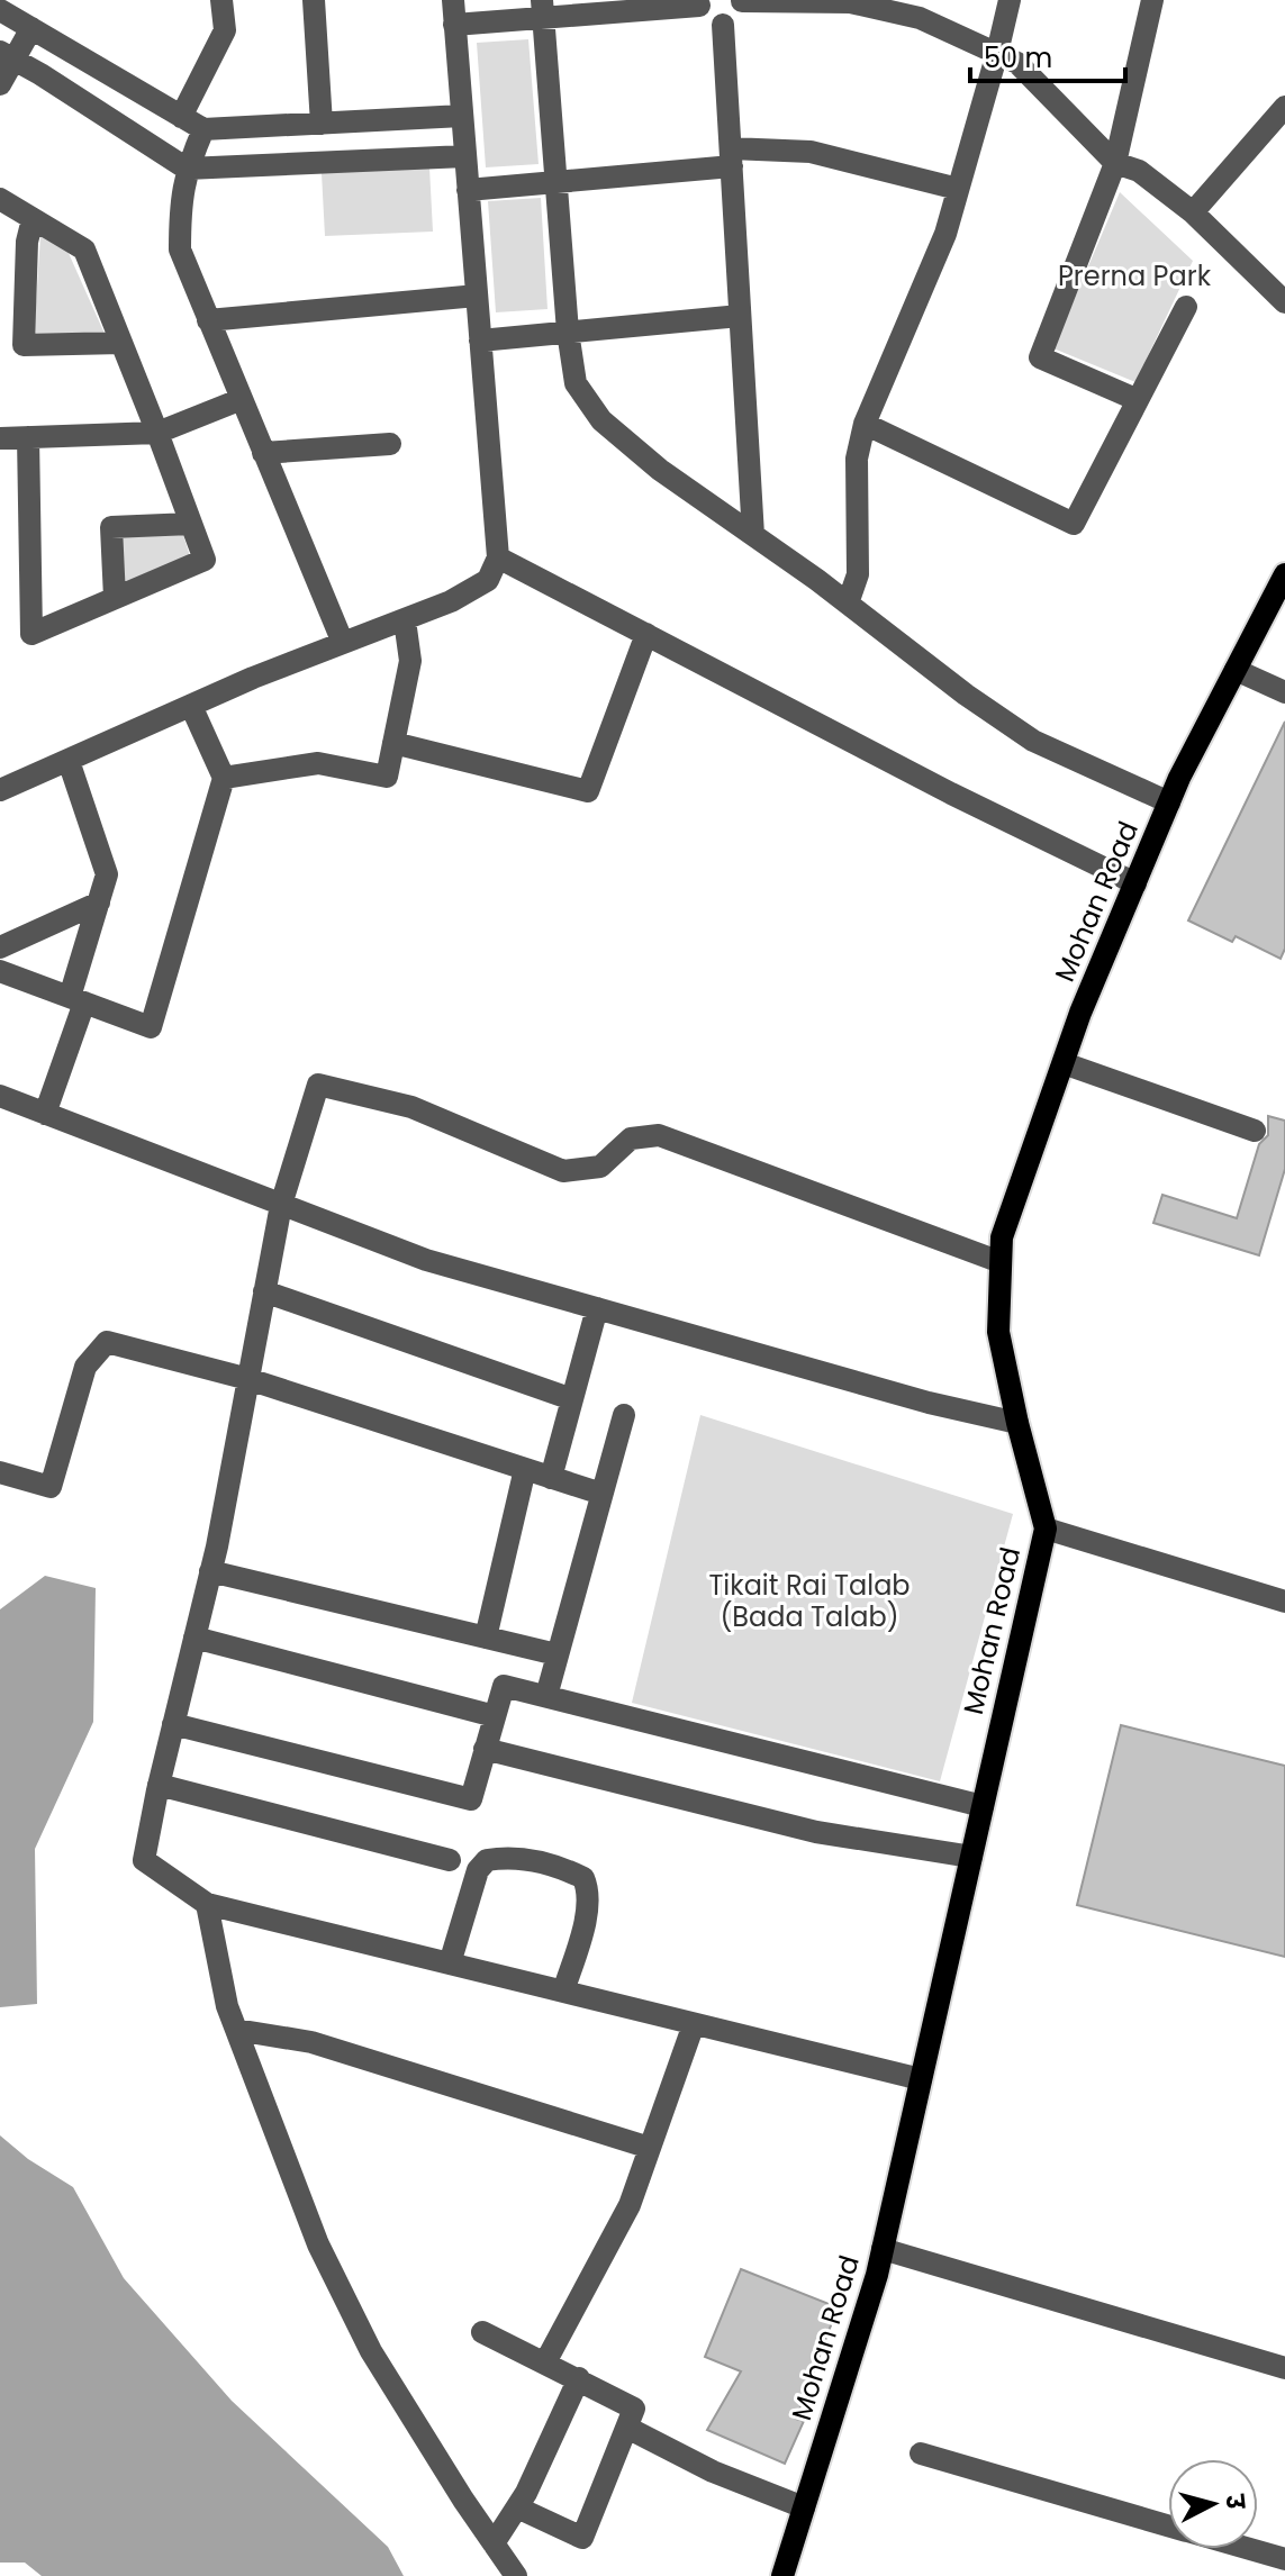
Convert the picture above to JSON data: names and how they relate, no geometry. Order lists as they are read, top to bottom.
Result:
{
  "streets": {
    "main road": ["Mohan Road"]
  },
  "parks": ["Prerna Park", "Tikait Rai Talab (Bada Talab)"],
  "scale_bar": "50 m",
  "north": "right"
}
